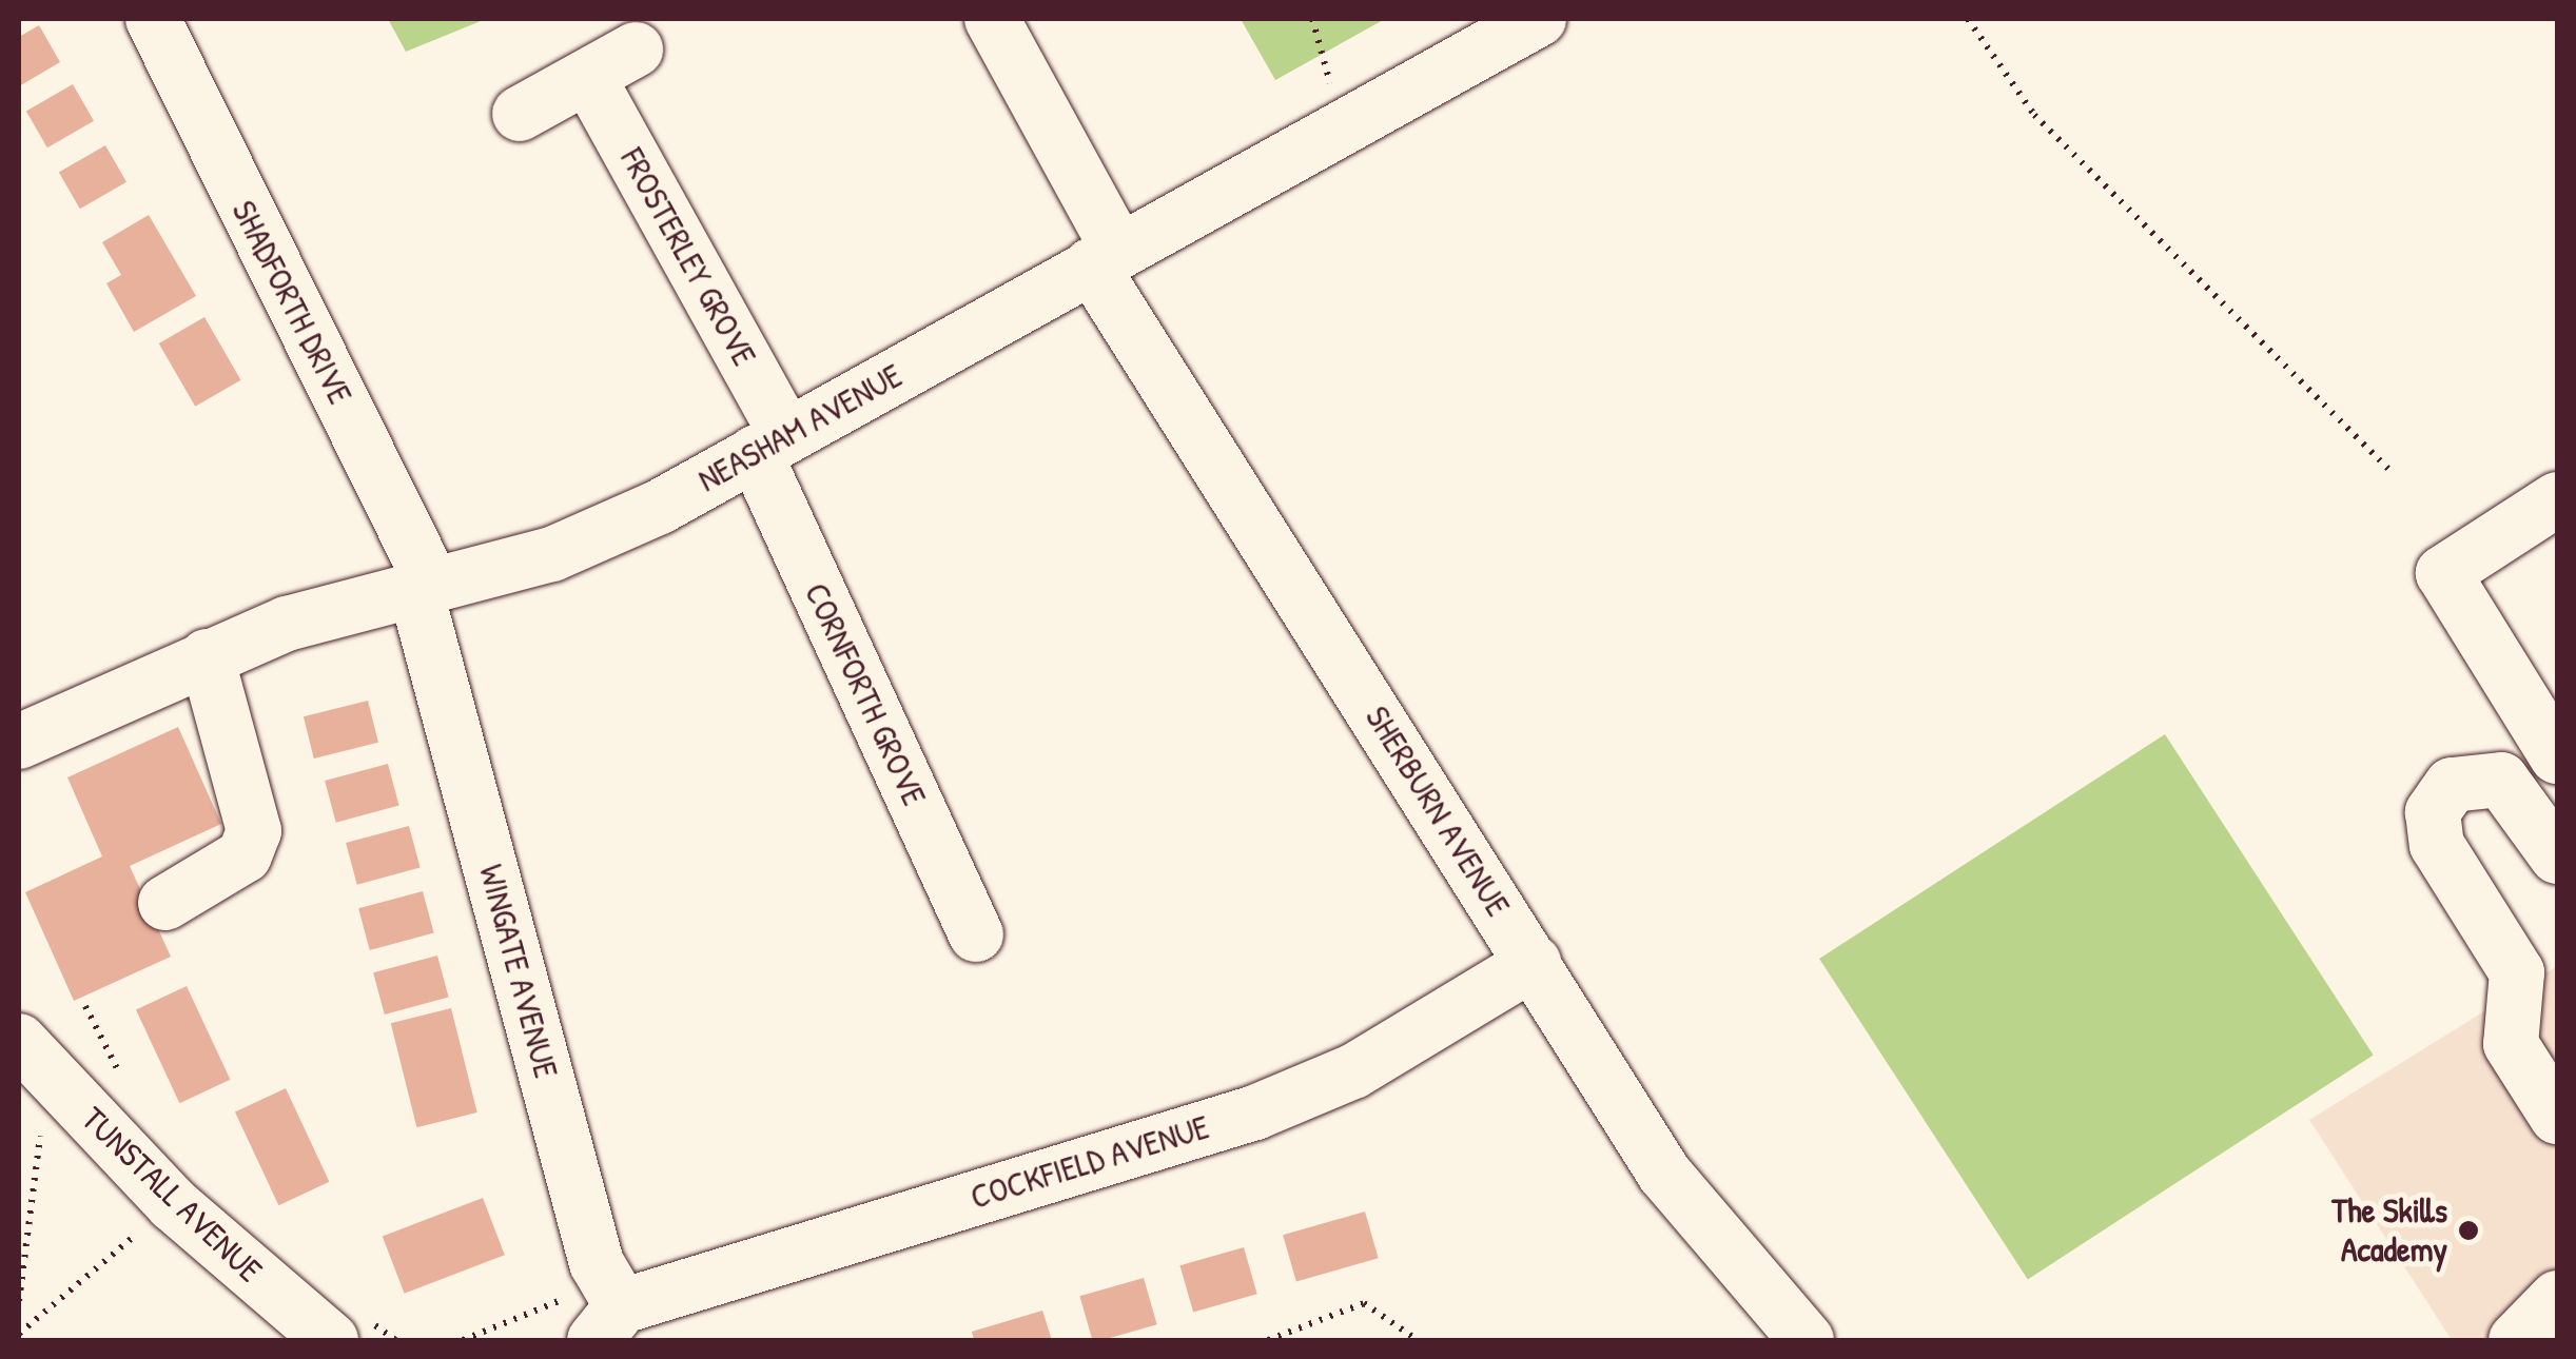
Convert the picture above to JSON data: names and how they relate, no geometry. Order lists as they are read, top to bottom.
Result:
{
  "streets": {
    "street": [
      "FROSTERLEY GROVE",
      "SHADFORTH DRIVE",
      "NEASHAM AVENUE",
      "CORNFORTH GROVE",
      "SHERBURN AVENUE",
      "WINGATE AVENUE",
      "COCKFIELD AVENUE",
      "TUNSTALL AVENUE"
    ]
  },
  "crossings": [
    ["FROSTERLEY GROVE", "NEASHAM AVENUE"],
    ["FROSTERLEY GROVE", "CORNFORTH GROVE"],
    ["SHADFORTH DRIVE", "NEASHAM AVENUE"],
    ["SHADFORTH DRIVE", "WINGATE AVENUE"],
    ["NEASHAM AVENUE", "CORNFORTH GROVE"],
    ["NEASHAM AVENUE", "SHERBURN AVENUE"],
    ["NEASHAM AVENUE", "WINGATE AVENUE"],
    ["SHERBURN AVENUE", "COCKFIELD AVENUE"],
    ["WINGATE AVENUE", "COCKFIELD AVENUE"]
  ],
  "places": ["The Skills Academy"]
}
